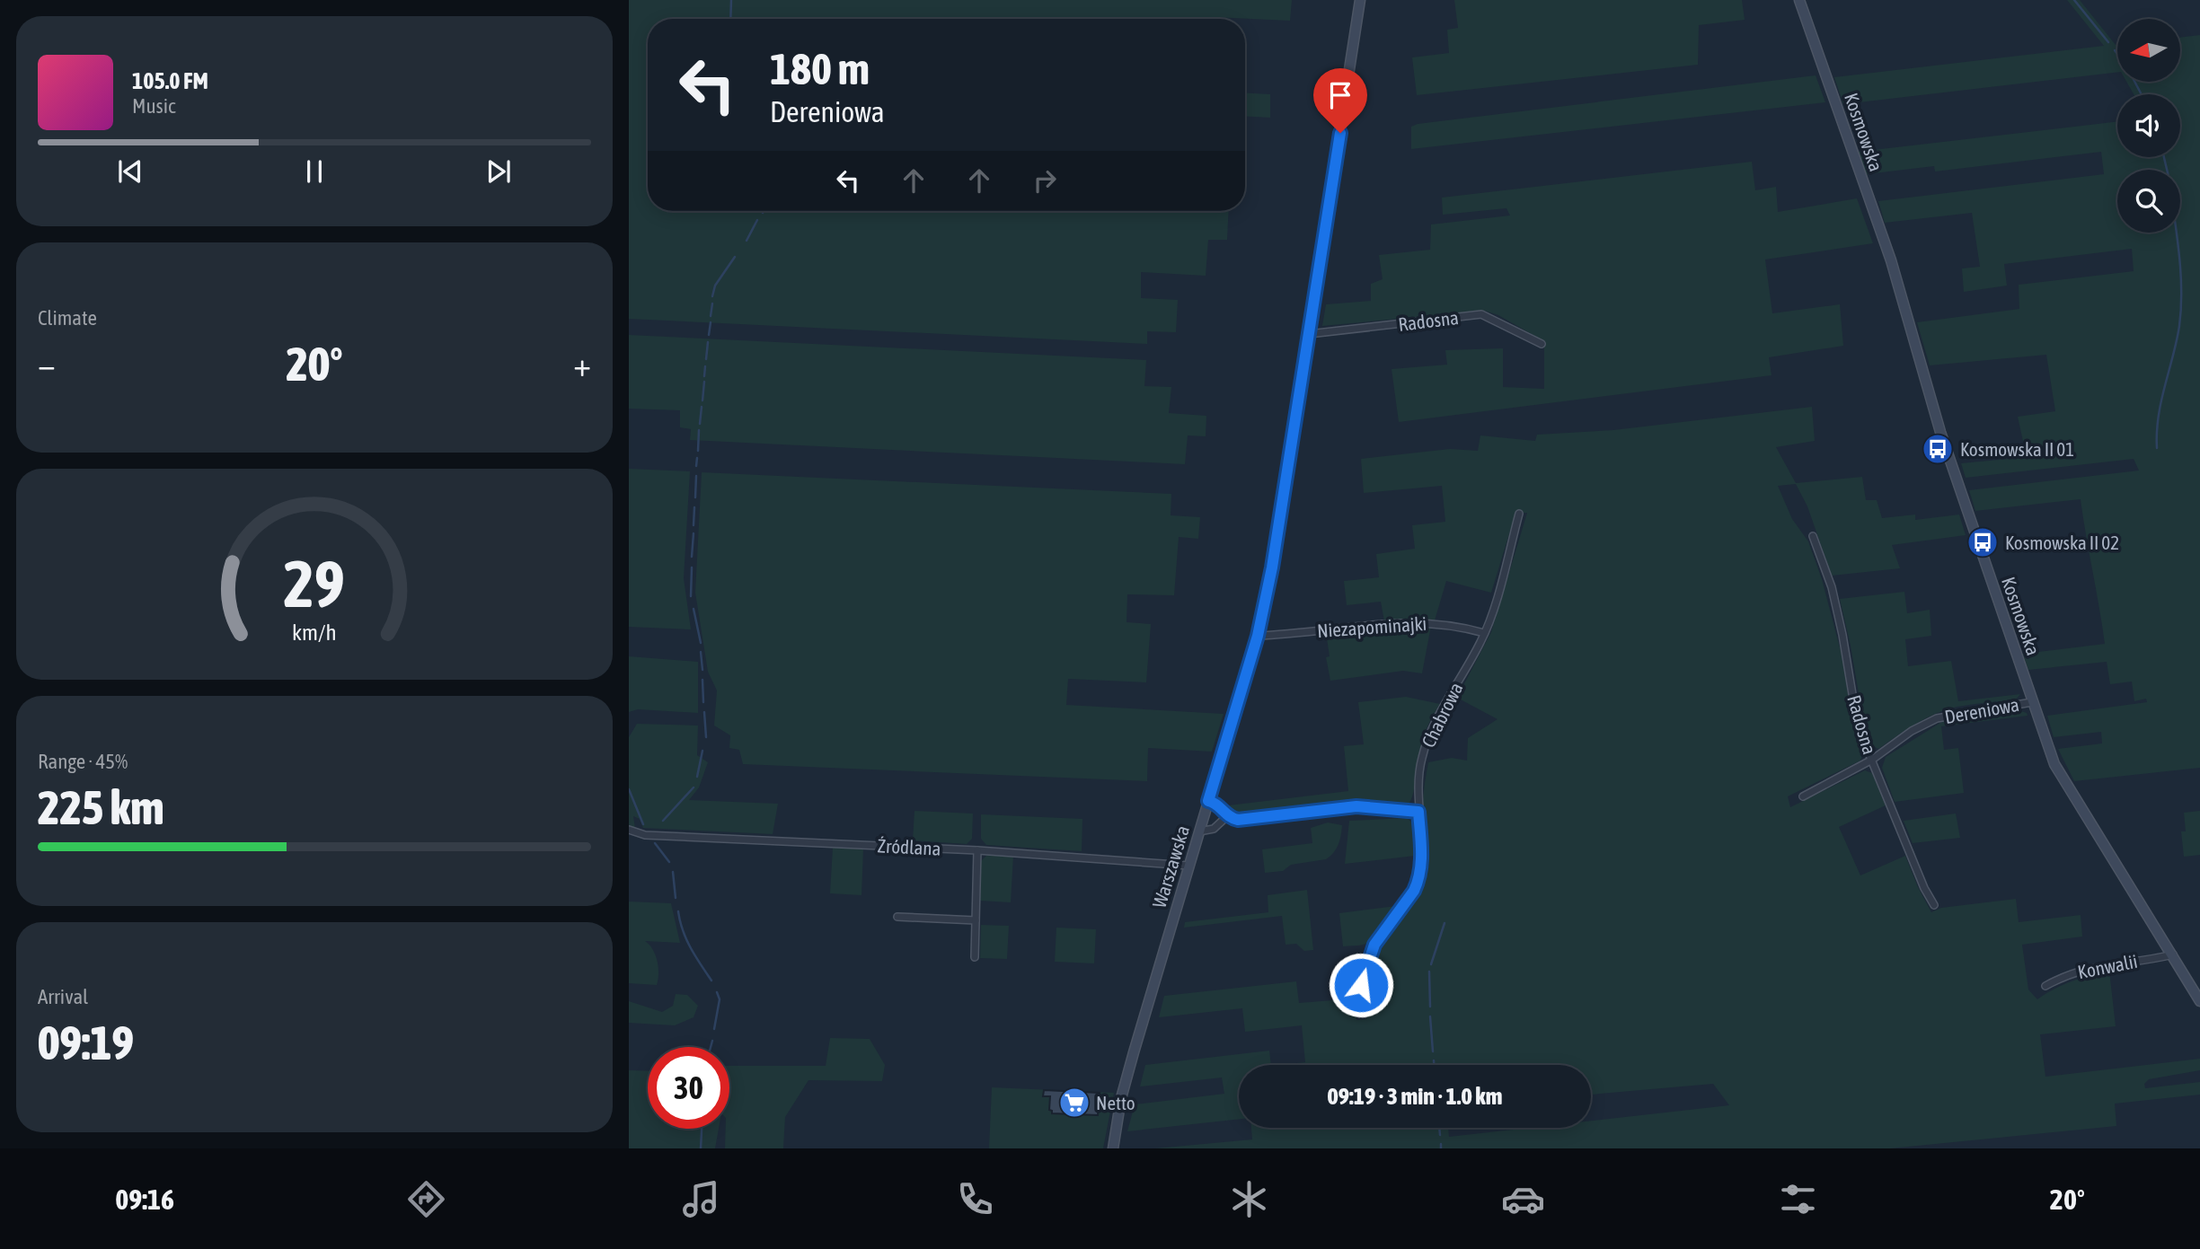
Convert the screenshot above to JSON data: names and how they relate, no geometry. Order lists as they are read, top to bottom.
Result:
{
  "streets": {
    "main road": ["Kosmowska", "Warszawska"],
    "street": [
      "Radosna",
      "Niezapominajki",
      "Dereniowa",
      "Chabrowa",
      "Źródlana",
      "Konwalii"
    ]
  },
  "crossings": [
    ["Kosmowska", "Dereniowa"],
    ["Kosmowska", "Konwalii"],
    ["Radosna", "Dereniowa"],
    ["Radosna", "Warszawska"],
    ["Niezapominajki", "Chabrowa"],
    ["Niezapominajki", "Warszawska"],
    ["Źródlana", "Warszawska"]
  ],
  "places": {
    "bus stop": ["Kosmowska II 01", "Kosmowska II 02"],
    "supermarket": ["Netto"]
  },
  "north": "left",
  "page": {
    "turn": ["180 m", "Dereniowa"],
    "song": ["105.0 FM", "Music"],
    "tile": [
      "Climate",
      ["Range · 45%", "225 km"],
      ["Arrival", "09:19"]
    ],
    "heat": ["−", "20°", "+"],
    "limit": "30",
    "trip": "09:19 · 3 min · 1.0 km",
    "tabs": ["09:16", "20°"],
    "gauge": ["29", "km/h"]
  }
}
